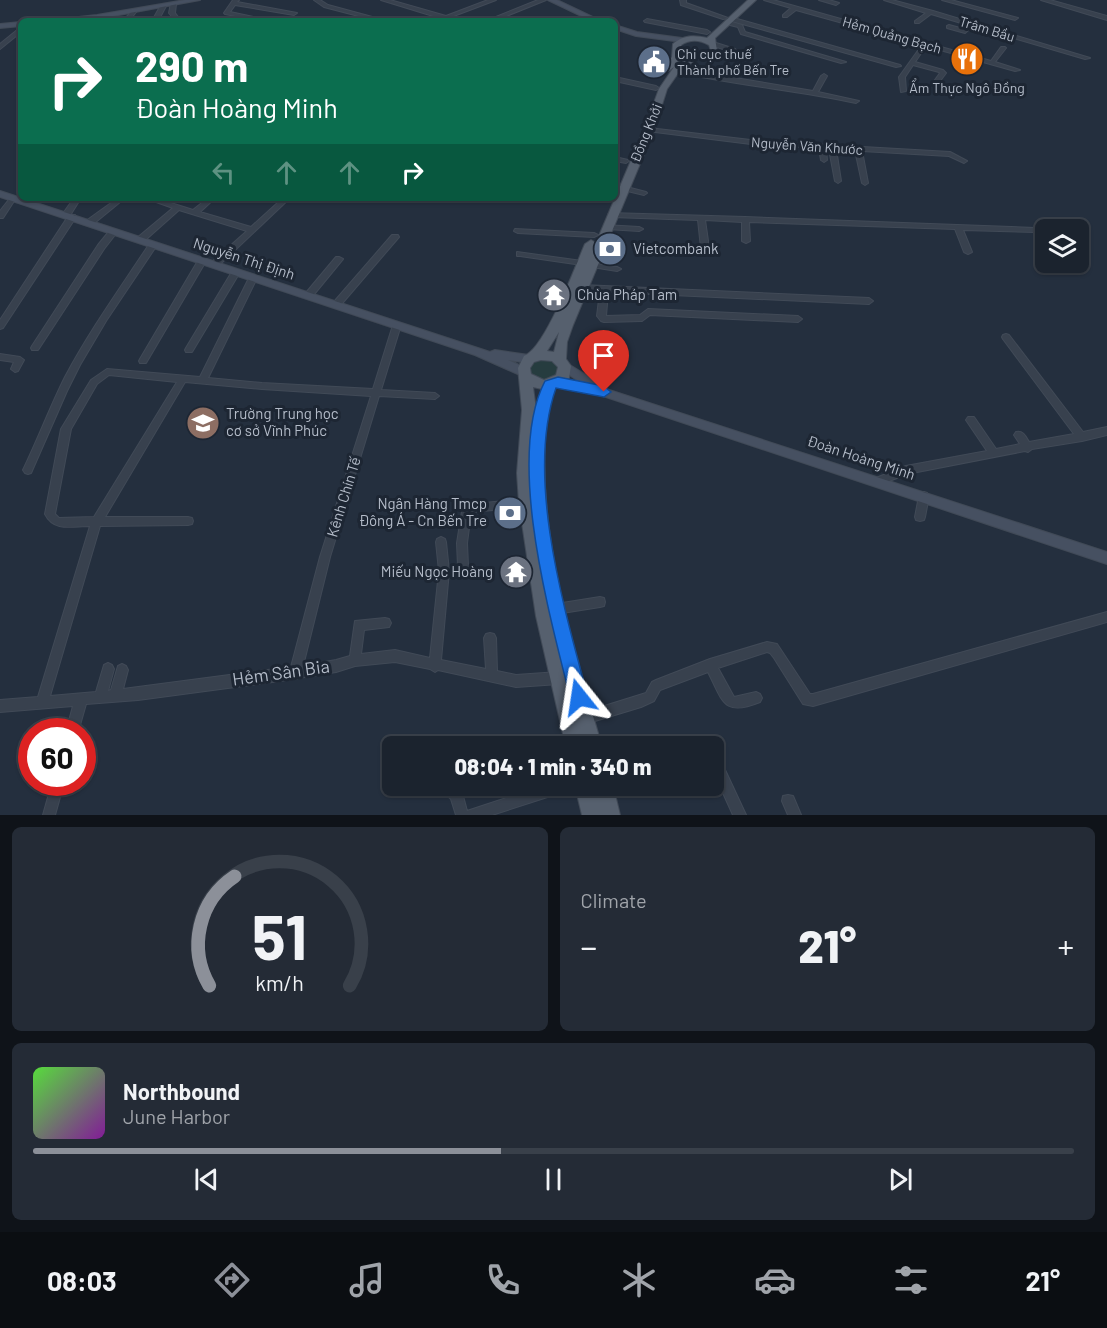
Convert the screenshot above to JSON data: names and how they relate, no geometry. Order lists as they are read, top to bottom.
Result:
{
  "streets": {
    "main road": ["Đồng Khởi", "Nguyễn Thị Định", "Đoàn Hoàng Minh"],
    "street": [
      "Trâm Bầu",
      "Hẻm Quảng Bạch",
      "Nguyễn Văn Khước",
      "Kênh Chín Tế",
      "Hẻm Sân Bia"
    ]
  },
  "crossings": [
    ["Đồng Khởi", "Nguyễn Văn Khước"],
    ["Đồng Khởi", "Nguyễn Thị Định"],
    ["Đồng Khởi", "Đoàn Hoàng Minh"],
    ["Nguyễn Thị Định", "Đoàn Hoàng Minh"],
    ["Nguyễn Thị Định", "Kênh Chín Tế"],
    ["Kênh Chín Tế", "Hẻm Sân Bia"]
  ],
  "places": {
    "restaurant": ["Ẩm Thực Ngô Đồng"],
    "public building": ["Chi cục thuế Thành phố Bến Tre"],
    "bank": ["Vietcombank", "Ngân Hàng Tmcp Đông Á - Cn Bến Tre"],
    "temple": ["Chùa Pháp Tam", "Miếu Ngọc Hoàng"],
    "school or university": ["Trường Trung học cơ sở Vĩnh Phúc"]
  },
  "page": {
    "turn": ["290 m", "Đoàn Hoàng Minh"],
    "limit": "60",
    "trip": "08:04 · 1 min · 340 m",
    "tile": "Climate",
    "heat": ["−", "21°", "+"],
    "song": ["Northbound", "June Harbor"],
    "tabs": ["08:03", "21°"],
    "gauge": ["51", "km/h"]
  }
}
